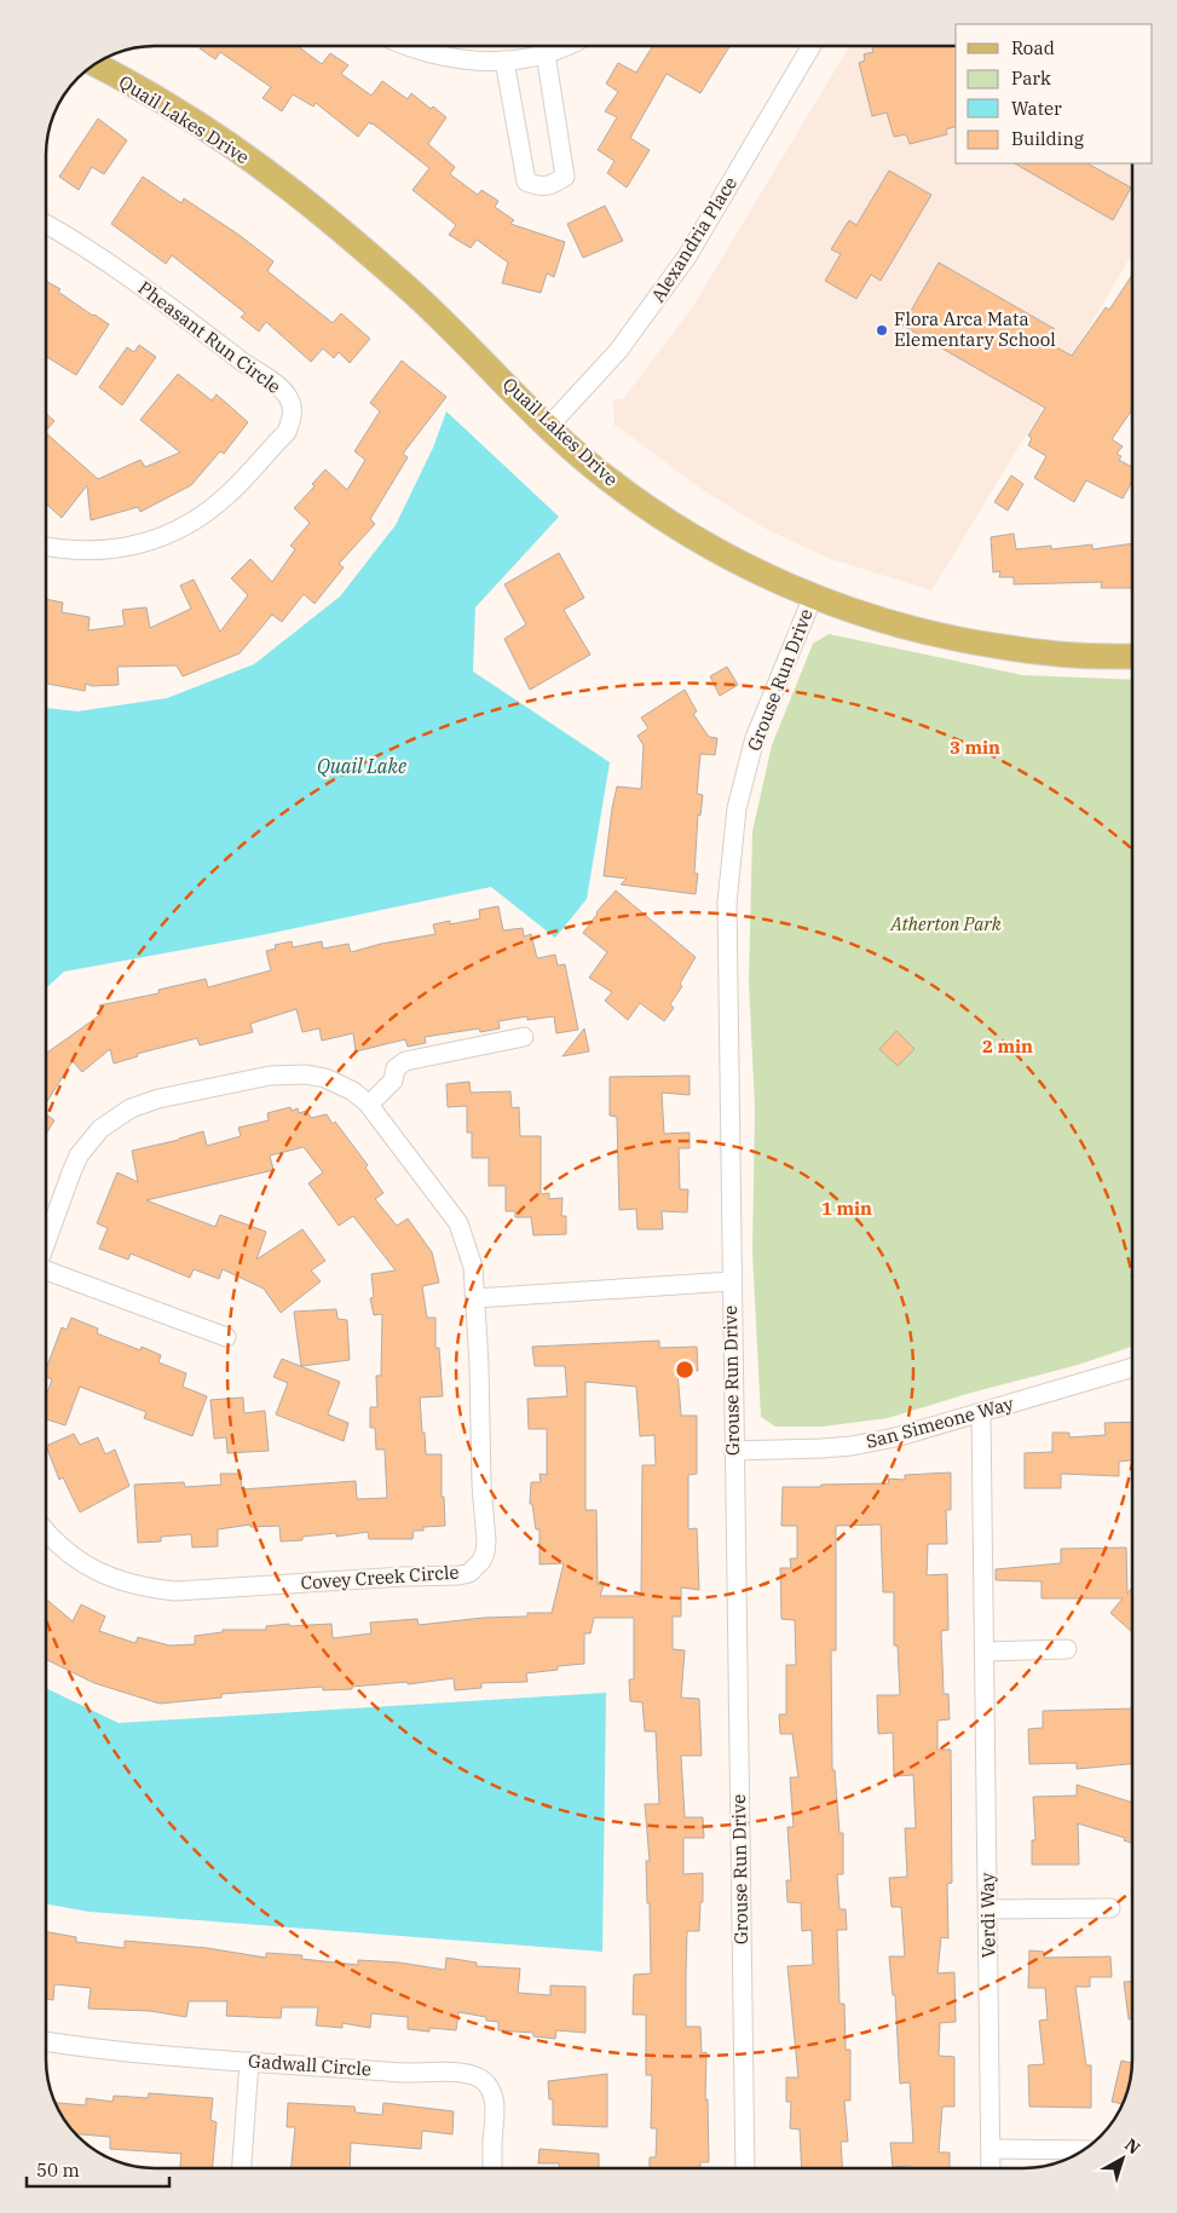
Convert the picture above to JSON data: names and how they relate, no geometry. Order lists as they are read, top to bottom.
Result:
{
  "streets": {
    "main road": ["Quail Lakes Drive"],
    "street": [
      "Alexandria Place",
      "Pheasant Run Circle",
      "Grouse Run Drive",
      "San Simeone Way",
      "Covey Creek Circle",
      "Verdi Way",
      "Gadwall Circle"
    ]
  },
  "crossings": [
    ["Quail Lakes Drive", "Alexandria Place"],
    ["Quail Lakes Drive", "Grouse Run Drive"],
    ["Grouse Run Drive", "San Simeone Way"],
    ["San Simeone Way", "Verdi Way"]
  ],
  "water": ["Quail Lake"],
  "parks": ["Atherton Park"],
  "places": ["Flora Arca Mata Elementary School"],
  "legend": [
    "Road",
    "Park",
    "Water",
    "Building"
  ],
  "scale_bar": "50 m",
  "north": "top right",
  "rings": ["3 min", "2 min", "1 min"]
}
